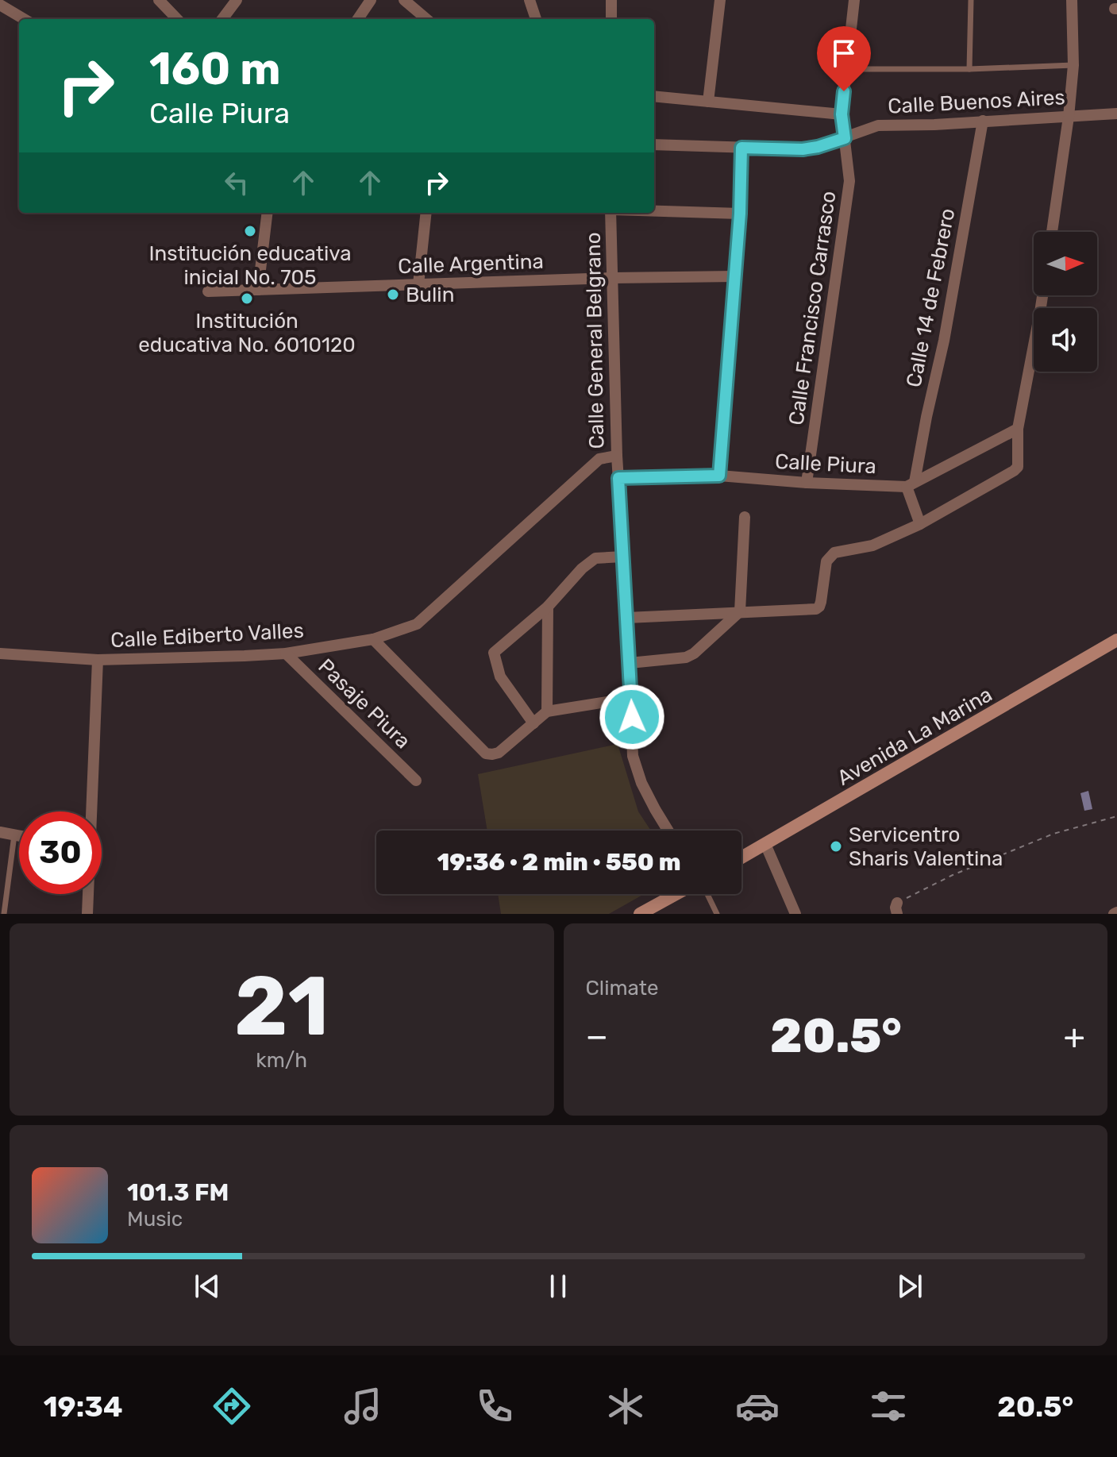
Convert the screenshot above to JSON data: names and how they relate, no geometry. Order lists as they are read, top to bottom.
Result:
{
  "streets": {
    "main road": ["Avenida La Marina"],
    "street": [
      "Calle Buenos Aires",
      "Calle Argentina",
      "Calle 14 de Febrero",
      "Calle Francisco Carrasco",
      "Calle General Belgrano",
      "Calle Piura",
      "Calle Ediberto Valles",
      "Pasaje Piura"
    ]
  },
  "crossings": [
    ["Calle Buenos Aires", "Calle 14 de Febrero"],
    ["Calle Buenos Aires", "Calle Francisco Carrasco"],
    ["Calle Argentina", "Calle General Belgrano"],
    ["Calle 14 de Febrero", "Calle Piura"],
    ["Calle Francisco Carrasco", "Calle Piura"],
    ["Calle General Belgrano", "Calle Piura"],
    ["Calle General Belgrano", "Calle Ediberto Valles"],
    ["Calle Ediberto Valles", "Pasaje Piura"]
  ],
  "places": [
    "Institución educativa inicial No. 705",
    "Bulin",
    "Institución educativa No. 6010120",
    "Servicentro Sharis Valentina"
  ],
  "north": "right",
  "page": {
    "turn": ["160 m", "Calle Piura"],
    "limit": "30",
    "trip": "19:36 · 2 min · 550 m",
    "tile": [
      ["21", "km/h"],
      "Climate"
    ],
    "heat": ["−", "20.5°", "+"],
    "song": ["101.3 FM", "Music"],
    "tabs": ["19:34", "20.5°"]
  }
}
